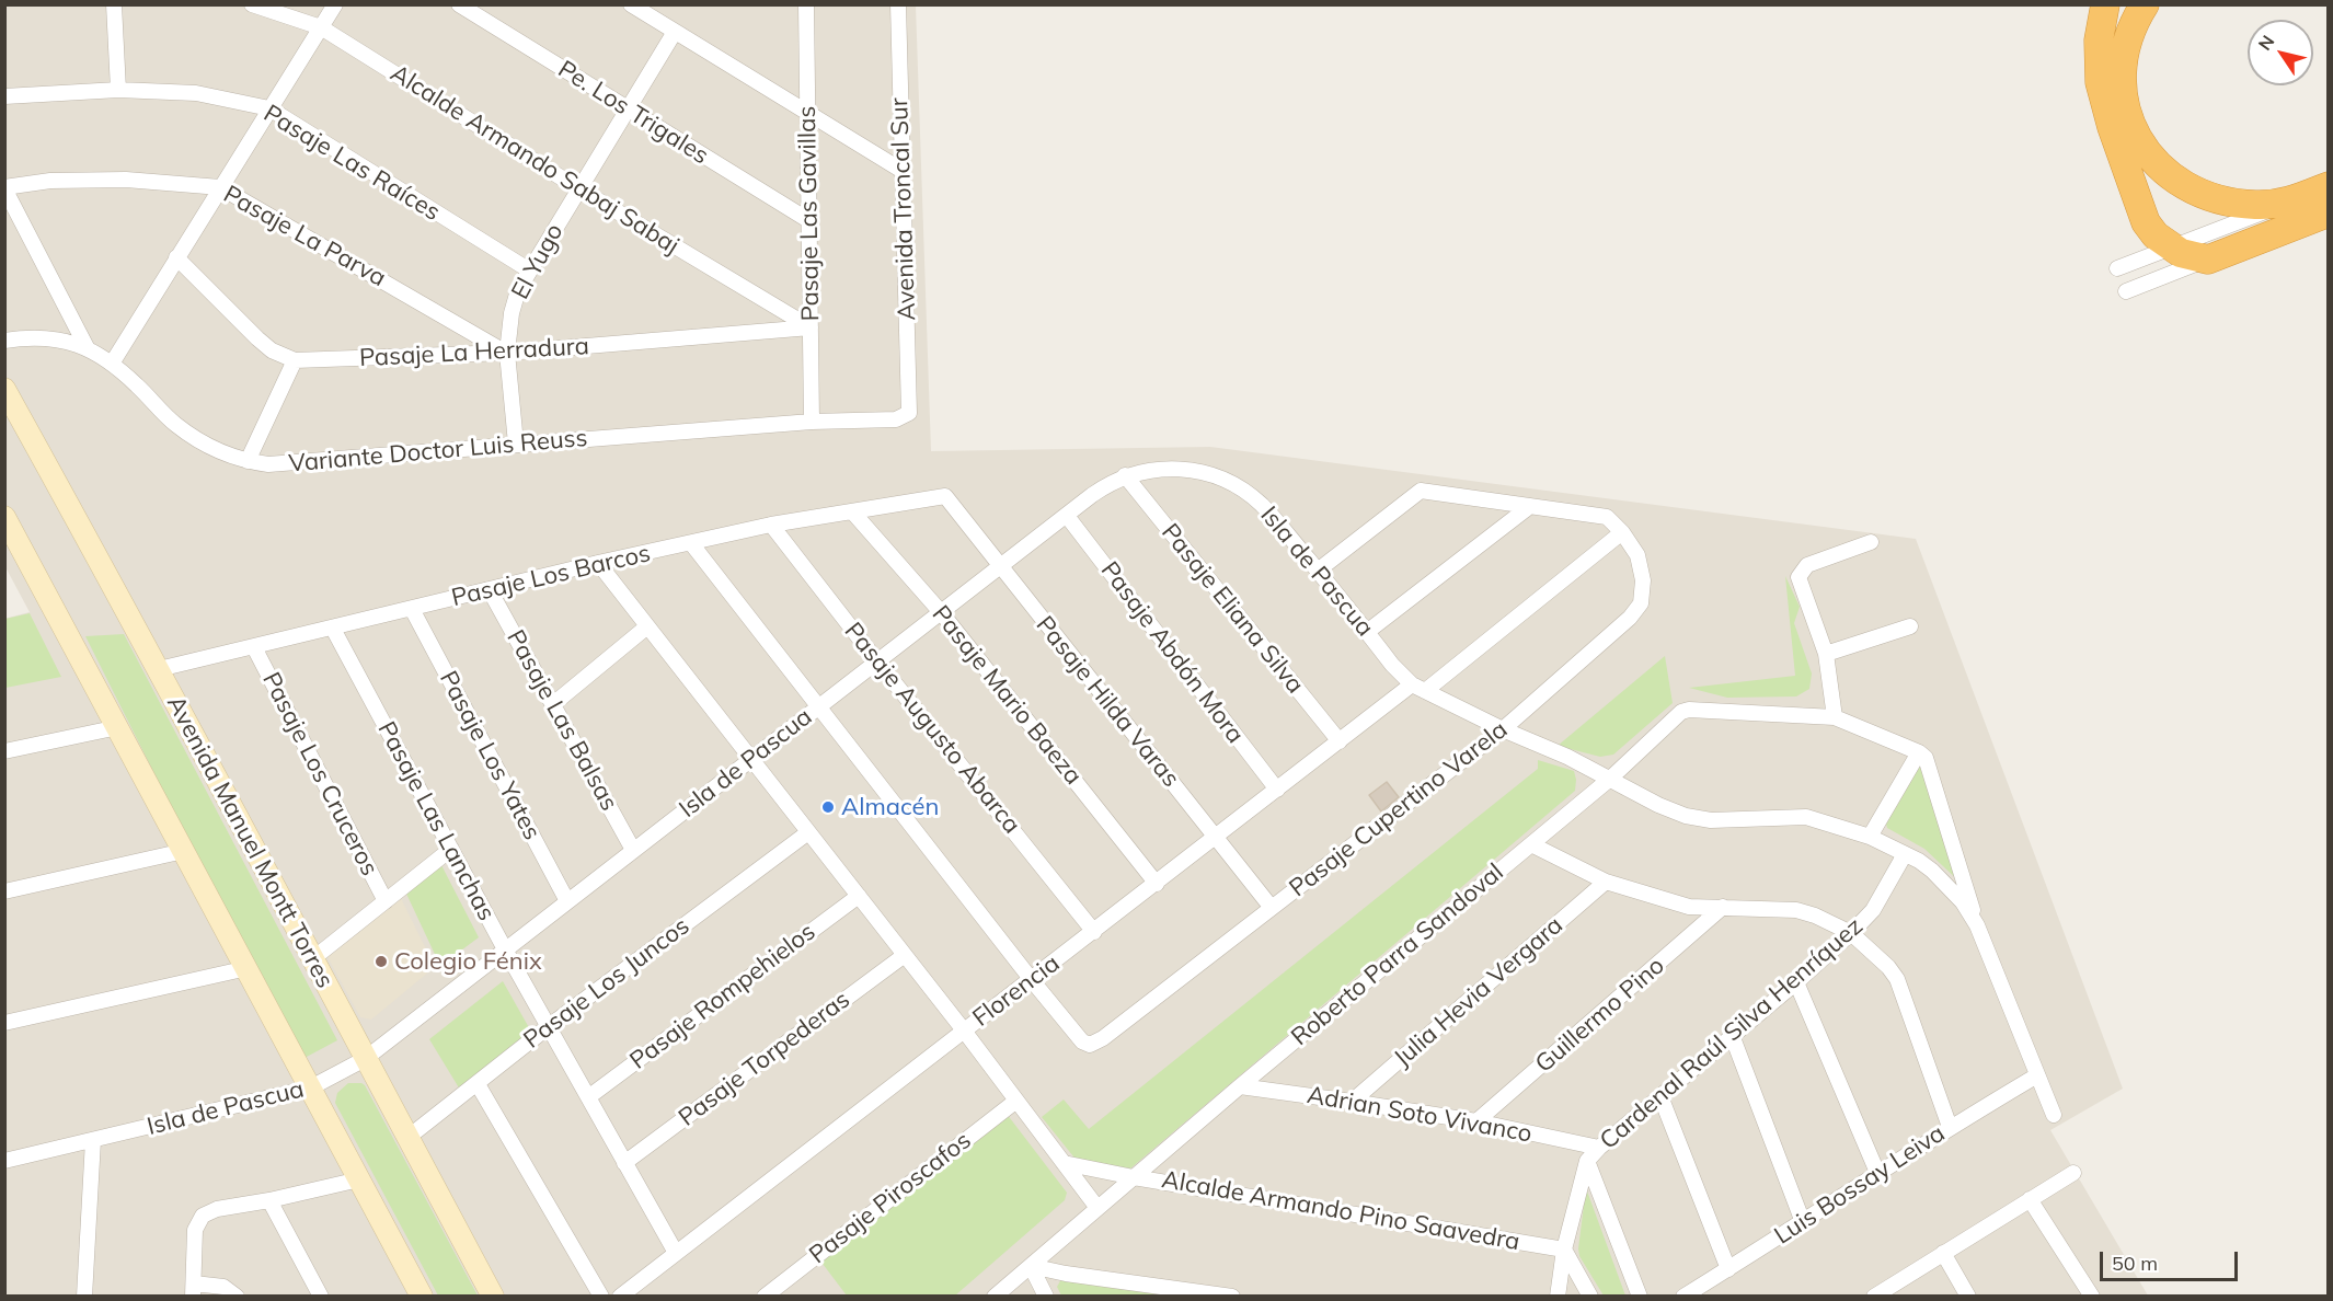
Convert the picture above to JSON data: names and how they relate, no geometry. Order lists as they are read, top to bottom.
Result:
{
  "streets": {
    "street": [
      "Pe. Los Trigales",
      "Alcalde Armando Sabaj Sabaj",
      "Pasaje Las Raíces",
      "Avenida Troncal Sur",
      "Pasaje Las Gavillas",
      "Pasaje La Parva",
      "El Yugo",
      "Pasaje La Herradura",
      "Variante Doctor Luis Reuss",
      "Isla de Pascua",
      "Pasaje Los Barcos",
      "Pasaje Eliana Silva",
      "Pasaje Abdón Mora",
      "Pasaje Mario Baeza",
      "Pasaje Hilda Varas",
      "Pasaje Las Balsas",
      "Pasaje Augusto Abarca",
      "Pasaje Los Yates",
      "Pasaje Los Cruceros",
      "Pasaje Cupertino Varela",
      "Pasaje Las Lanchas",
      "Avenida Manuel Montt Torres",
      "Roberto Parra Sandoval",
      "Pasaje Los Juncos",
      "Florencia",
      "Julia Hevia Vergara",
      "Pasaje Rompehielos",
      "Guillermo Pino",
      "Cardenal Raúl Silva Henríquez",
      "Pasaje Torpederas",
      "Adrian Soto Vivanco",
      "Luis Bossay Leiva",
      "Pasaje Piroscafos",
      "Alcalde Armando Pino Saavedra"
    ]
  },
  "crossings": [
    ["Pe. Los Trigales", "Pasaje Las Gavillas"],
    ["Pe. Los Trigales", "El Yugo"],
    ["Alcalde Armando Sabaj Sabaj", "Pasaje Las Gavillas"],
    ["Alcalde Armando Sabaj Sabaj", "El Yugo"],
    ["Alcalde Armando Sabaj Sabaj", "Pasaje La Herradura"],
    ["Pasaje Las Raíces", "El Yugo"],
    ["Avenida Troncal Sur", "Variante Doctor Luis Reuss"],
    ["Pasaje Las Gavillas", "Pasaje La Herradura"],
    ["Pasaje Las Gavillas", "Variante Doctor Luis Reuss"],
    ["Pasaje La Parva", "El Yugo"],
    ["Pasaje La Parva", "Pasaje La Herradura"],
    ["El Yugo", "Pasaje La Herradura"],
    ["El Yugo", "Variante Doctor Luis Reuss"],
    ["Isla de Pascua", "Pasaje Eliana Silva"],
    ["Isla de Pascua", "Pasaje Abdón Mora"],
    ["Isla de Pascua", "Pasaje Mario Baeza"],
    ["Isla de Pascua", "Pasaje Hilda Varas"],
    ["Isla de Pascua", "Pasaje Las Balsas"],
    ["Isla de Pascua", "Pasaje Augusto Abarca"],
    ["Isla de Pascua", "Pasaje Los Yates"],
    ["Isla de Pascua", "Pasaje Las Lanchas"],
    ["Isla de Pascua", "Avenida Manuel Montt Torres"],
    ["Isla de Pascua", "Florencia"],
    ["Pasaje Los Barcos", "Pasaje Mario Baeza"],
    ["Pasaje Los Barcos", "Pasaje Hilda Varas"],
    ["Pasaje Los Barcos", "Pasaje Las Balsas"],
    ["Pasaje Los Barcos", "Pasaje Augusto Abarca"],
    ["Pasaje Los Barcos", "Pasaje Los Yates"],
    ["Pasaje Los Barcos", "Pasaje Los Cruceros"],
    ["Pasaje Los Barcos", "Pasaje Las Lanchas"],
    ["Pasaje Los Barcos", "Avenida Manuel Montt Torres"],
    ["Pasaje Eliana Silva", "Florencia"],
    ["Pasaje Abdón Mora", "Florencia"],
    ["Pasaje Mario Baeza", "Florencia"],
    ["Pasaje Hilda Varas", "Pasaje Cupertino Varela"],
    ["Pasaje Hilda Varas", "Florencia"],
    ["Pasaje Augusto Abarca", "Florencia"],
    ["Pasaje Cupertino Varela", "Florencia"],
    ["Pasaje Las Lanchas", "Pasaje Los Juncos"],
    ["Pasaje Las Lanchas", "Florencia"],
    ["Pasaje Las Lanchas", "Pasaje Rompehielos"],
    ["Pasaje Las Lanchas", "Pasaje Torpederas"],
    ["Avenida Manuel Montt Torres", "Pasaje Los Juncos"],
    ["Roberto Parra Sandoval", "Adrian Soto Vivanco"],
    ["Roberto Parra Sandoval", "Alcalde Armando Pino Saavedra"],
    ["Julia Hevia Vergara", "Adrian Soto Vivanco"],
    ["Guillermo Pino", "Adrian Soto Vivanco"],
    ["Cardenal Raúl Silva Henríquez", "Adrian Soto Vivanco"],
    ["Cardenal Raúl Silva Henríquez", "Alcalde Armando Pino Saavedra"]
  ],
  "places": ["Almacén", "Colegio Fénix"],
  "scale_bar": "50 m",
  "north": "top left"
}
